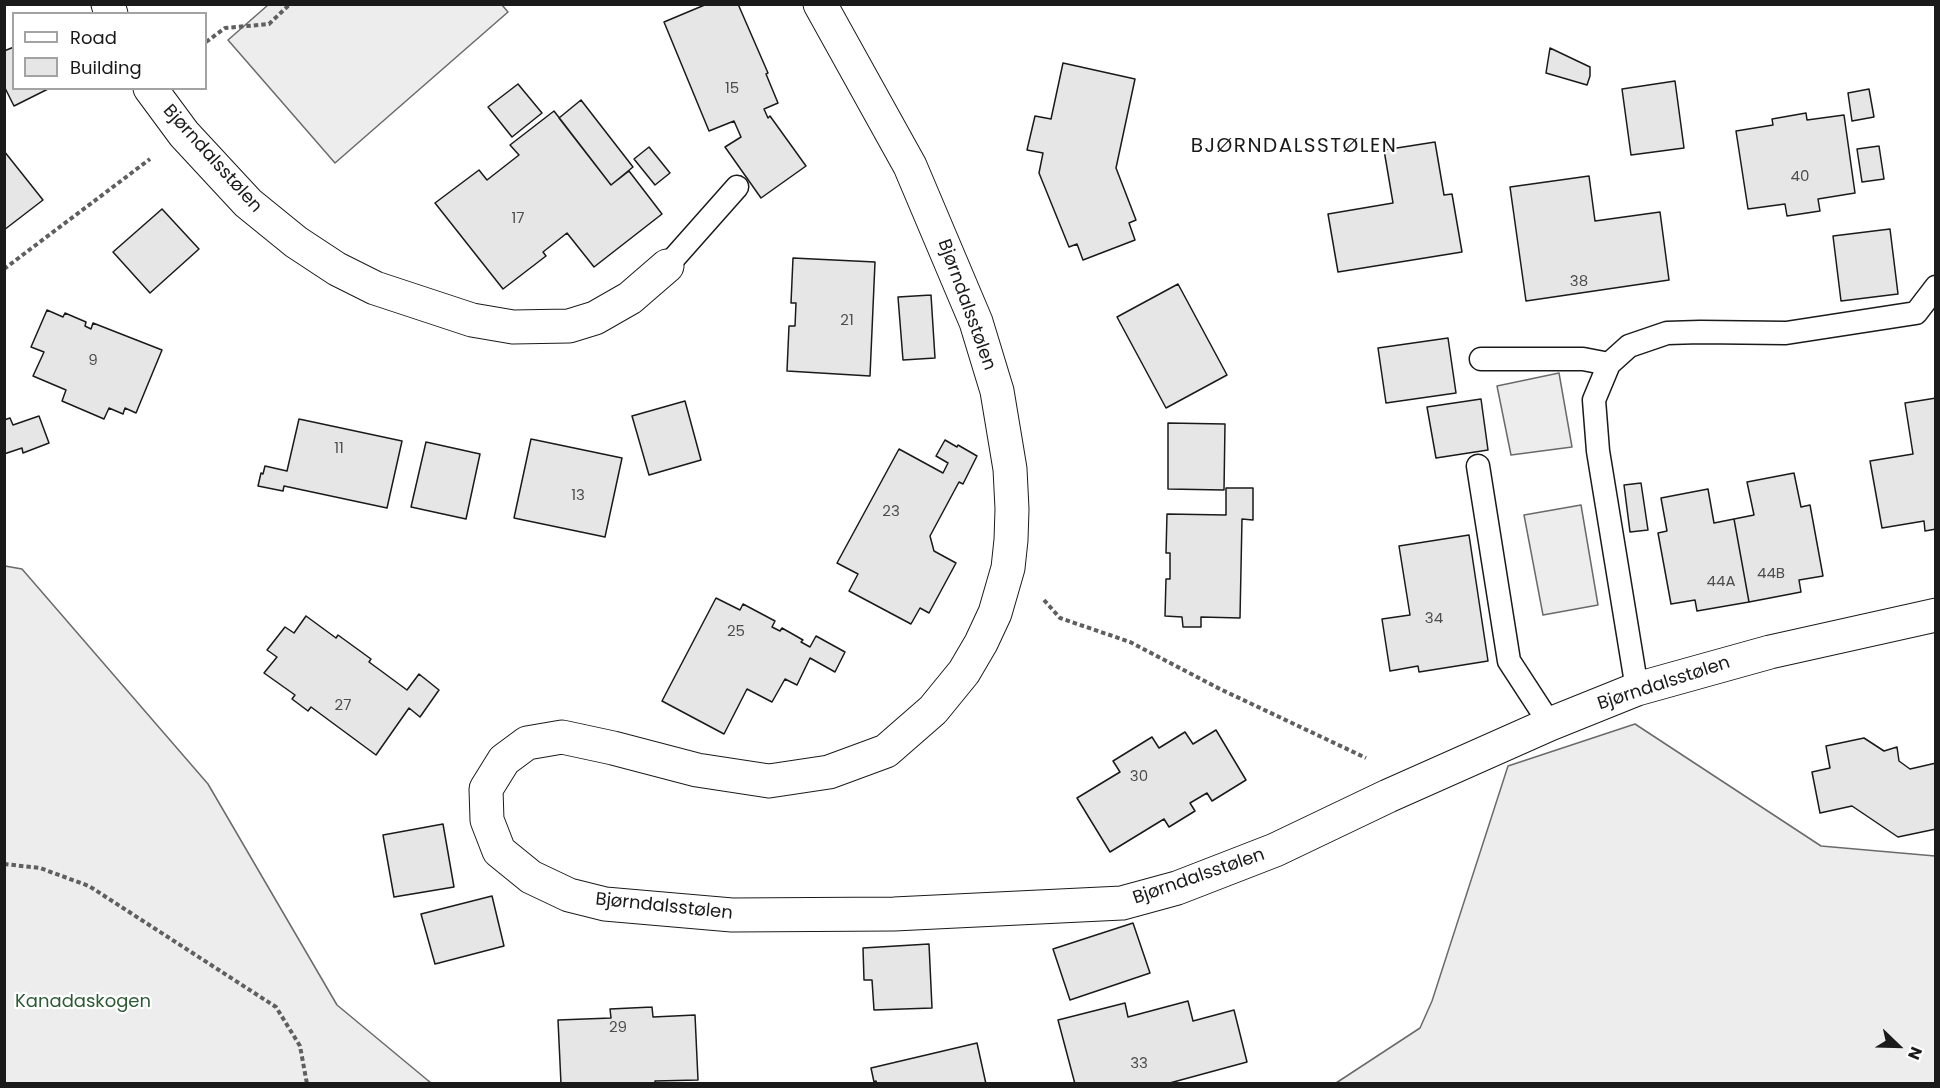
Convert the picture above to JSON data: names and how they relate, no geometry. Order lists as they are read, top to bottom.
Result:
{
  "streets": {
    "street": ["Bjørndalsstølen"]
  },
  "districts": ["BJØRNDALSSTØLEN"],
  "parks": ["Kanadaskogen"],
  "house_numbers": [
    "15",
    "40",
    "17",
    "38",
    "21",
    "9",
    "11",
    "13",
    "23",
    "44B",
    "44A",
    "34",
    "25",
    "27",
    "30",
    "29",
    "33"
  ],
  "legend": ["Road", "Building"],
  "north": "bottom right"
}
